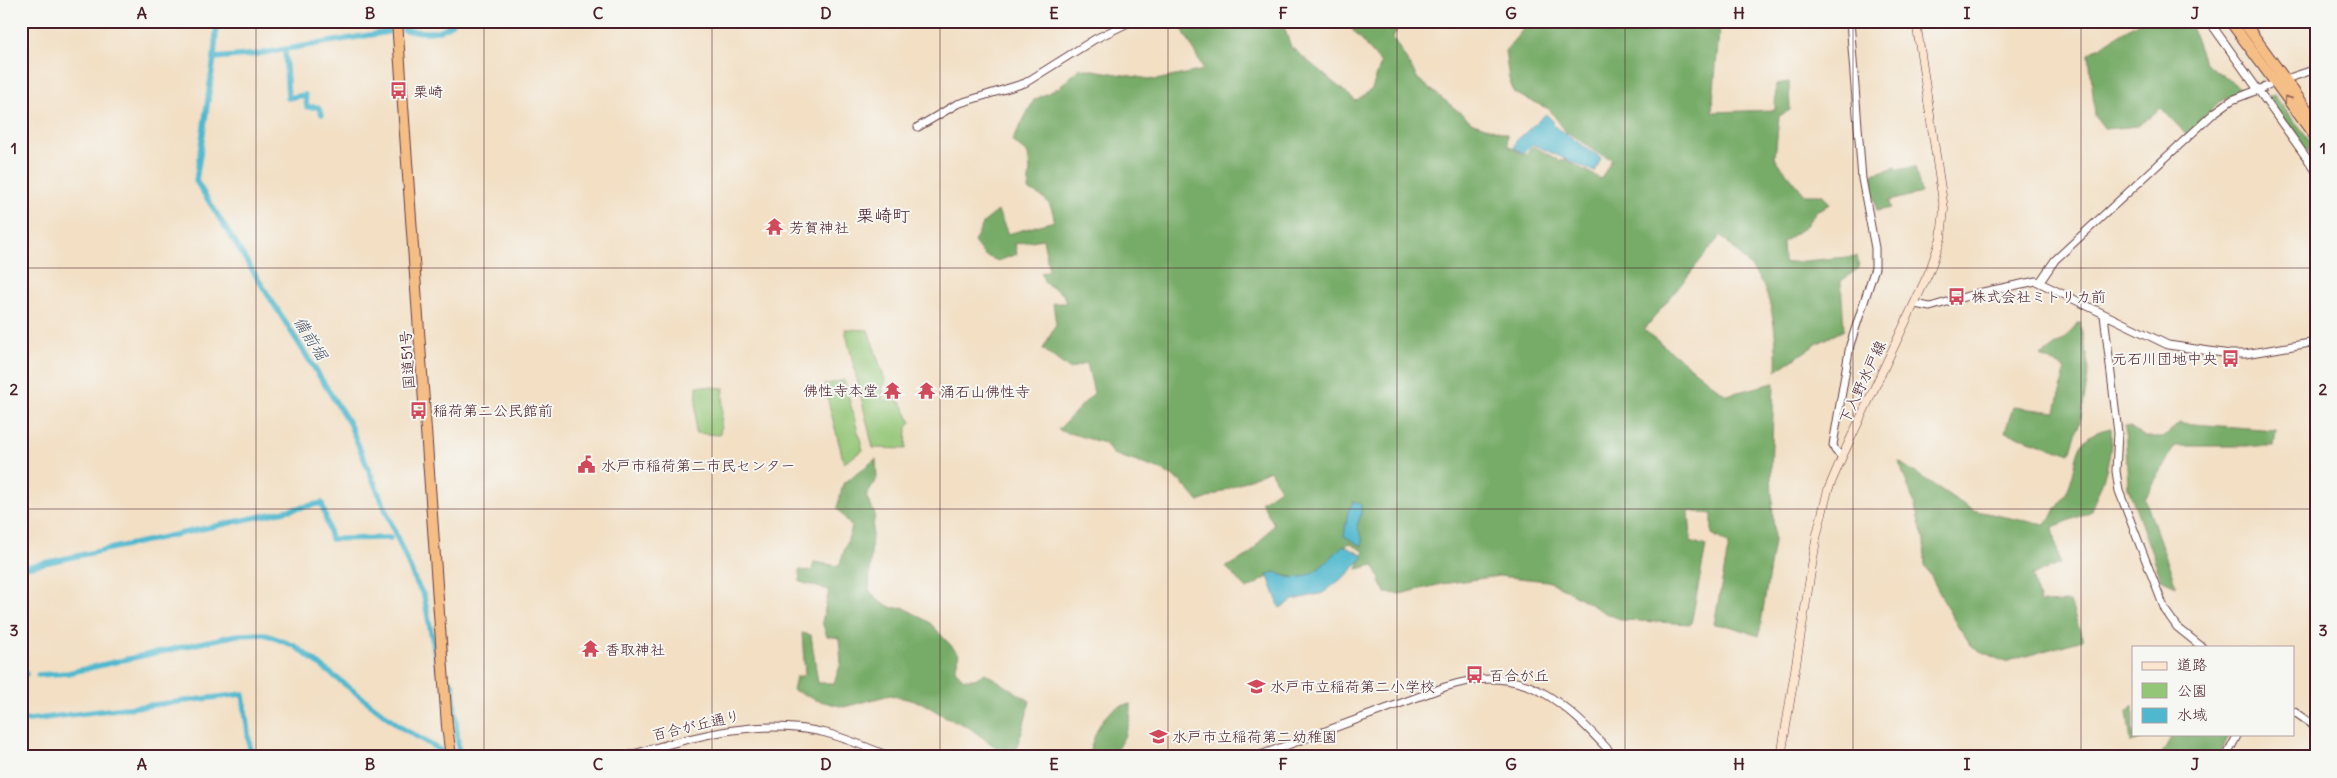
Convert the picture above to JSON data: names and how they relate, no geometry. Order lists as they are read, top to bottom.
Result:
{
  "streets": {
    "highway": ["国道51号"],
    "main road": ["下入野水戸線"],
    "street": ["百合が丘通り"]
  },
  "districts": ["栗崎町"],
  "water": ["備前堀"],
  "places": {
    "bus stop": [
      "栗崎",
      "株式会社ミトリカ前",
      "元石川団地中央",
      "稲荷第二公民館前",
      "百合が丘"
    ],
    "temple": [
      "芳賀神社",
      "佛性寺本堂",
      "涌石山佛性寺",
      "香取神社"
    ],
    "public building": ["水戸市稲荷第二市民センター"],
    "school or university": ["水戸市立稲荷第二小学校", "水戸市立稲荷第二幼稚園"]
  },
  "legend": ["道路", "公園", "水域"],
  "grid": {
    "columns": [
      "A",
      "B",
      "C",
      "D",
      "E",
      "F",
      "G",
      "H",
      "I",
      "J"
    ],
    "rows": ["1", "2", "3"]
  }
}
